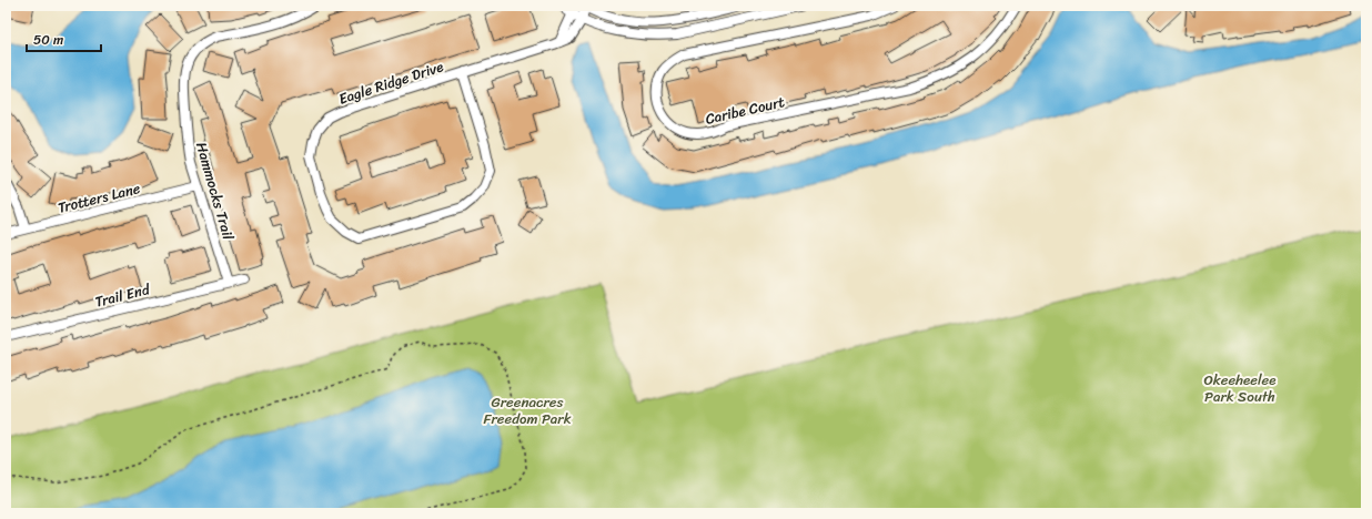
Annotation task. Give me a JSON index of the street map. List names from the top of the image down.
{
  "streets": {
    "street": [
      "Eagle Ridge Drive",
      "Caribe Court",
      "Hammocks Trail",
      "Trotters Lane",
      "Trail End"
    ]
  },
  "crossings": [
    ["Hammocks Trail", "Trotters Lane"],
    ["Hammocks Trail", "Trail End"]
  ],
  "parks": ["Okeeheelee Park South", "Greenacres Freedom Park"],
  "scale_bar": "50 m"
}
